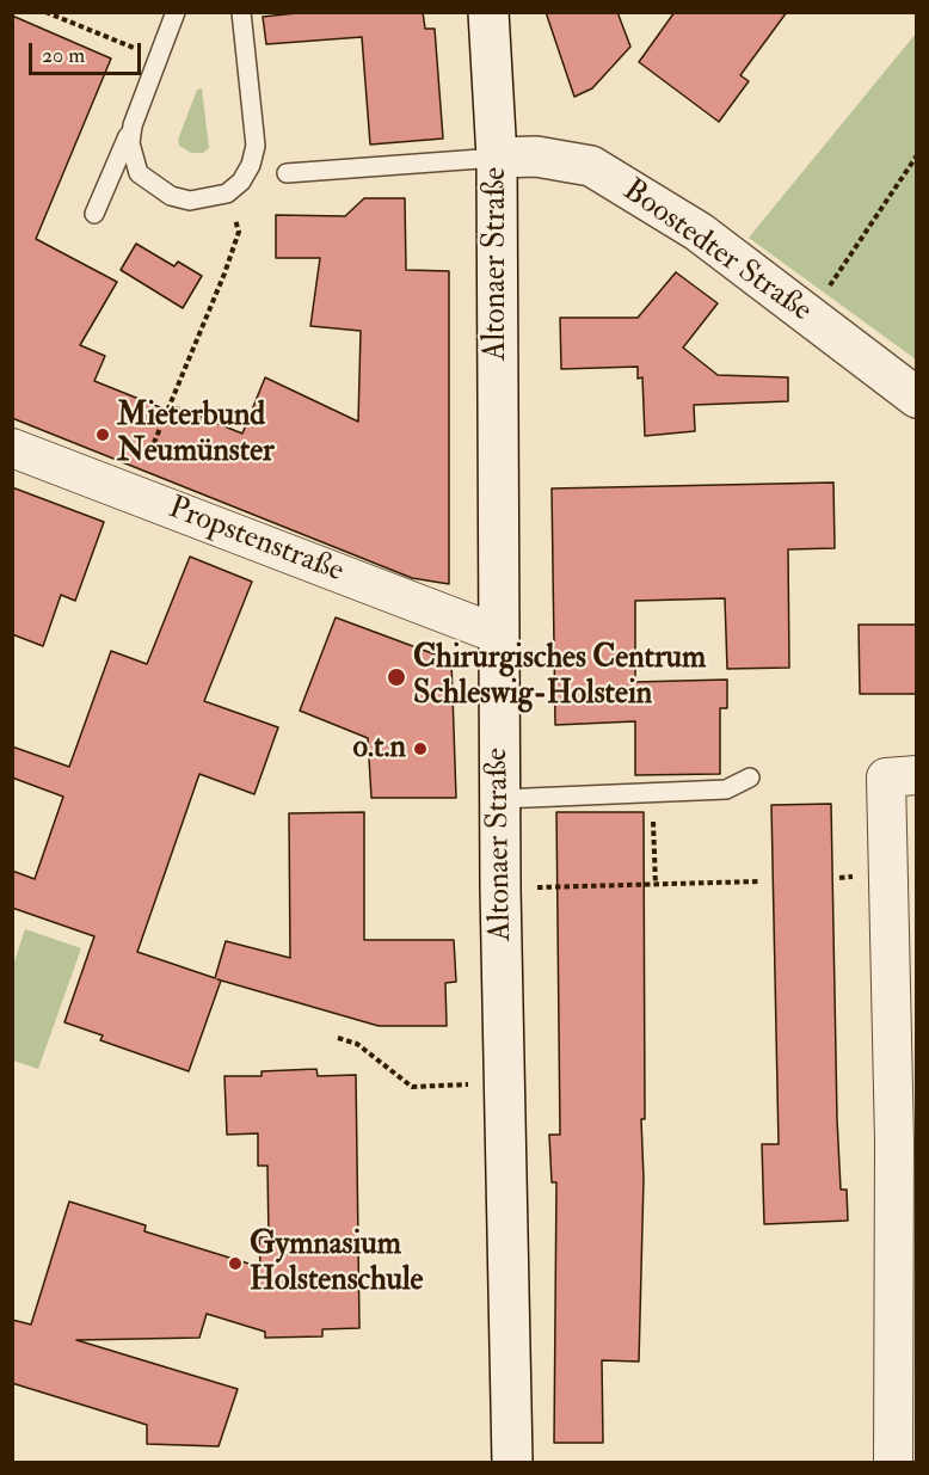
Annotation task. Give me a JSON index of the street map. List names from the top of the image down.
{
  "streets": {
    "main road": ["Boostedter Straße", "Altonaer Straße"],
    "street": ["Propstenstraße"]
  },
  "crossings": [
    ["Boostedter Straße", "Altonaer Straße"],
    ["Altonaer Straße", "Propstenstraße"]
  ],
  "places": [
    "Mieterbund Neumünster",
    "Chirurgisches Centrum Schleswig-Holstein",
    "o.t.n",
    "Gymnasium Holstenschule"
  ],
  "scale_bar": "20 m"
}
